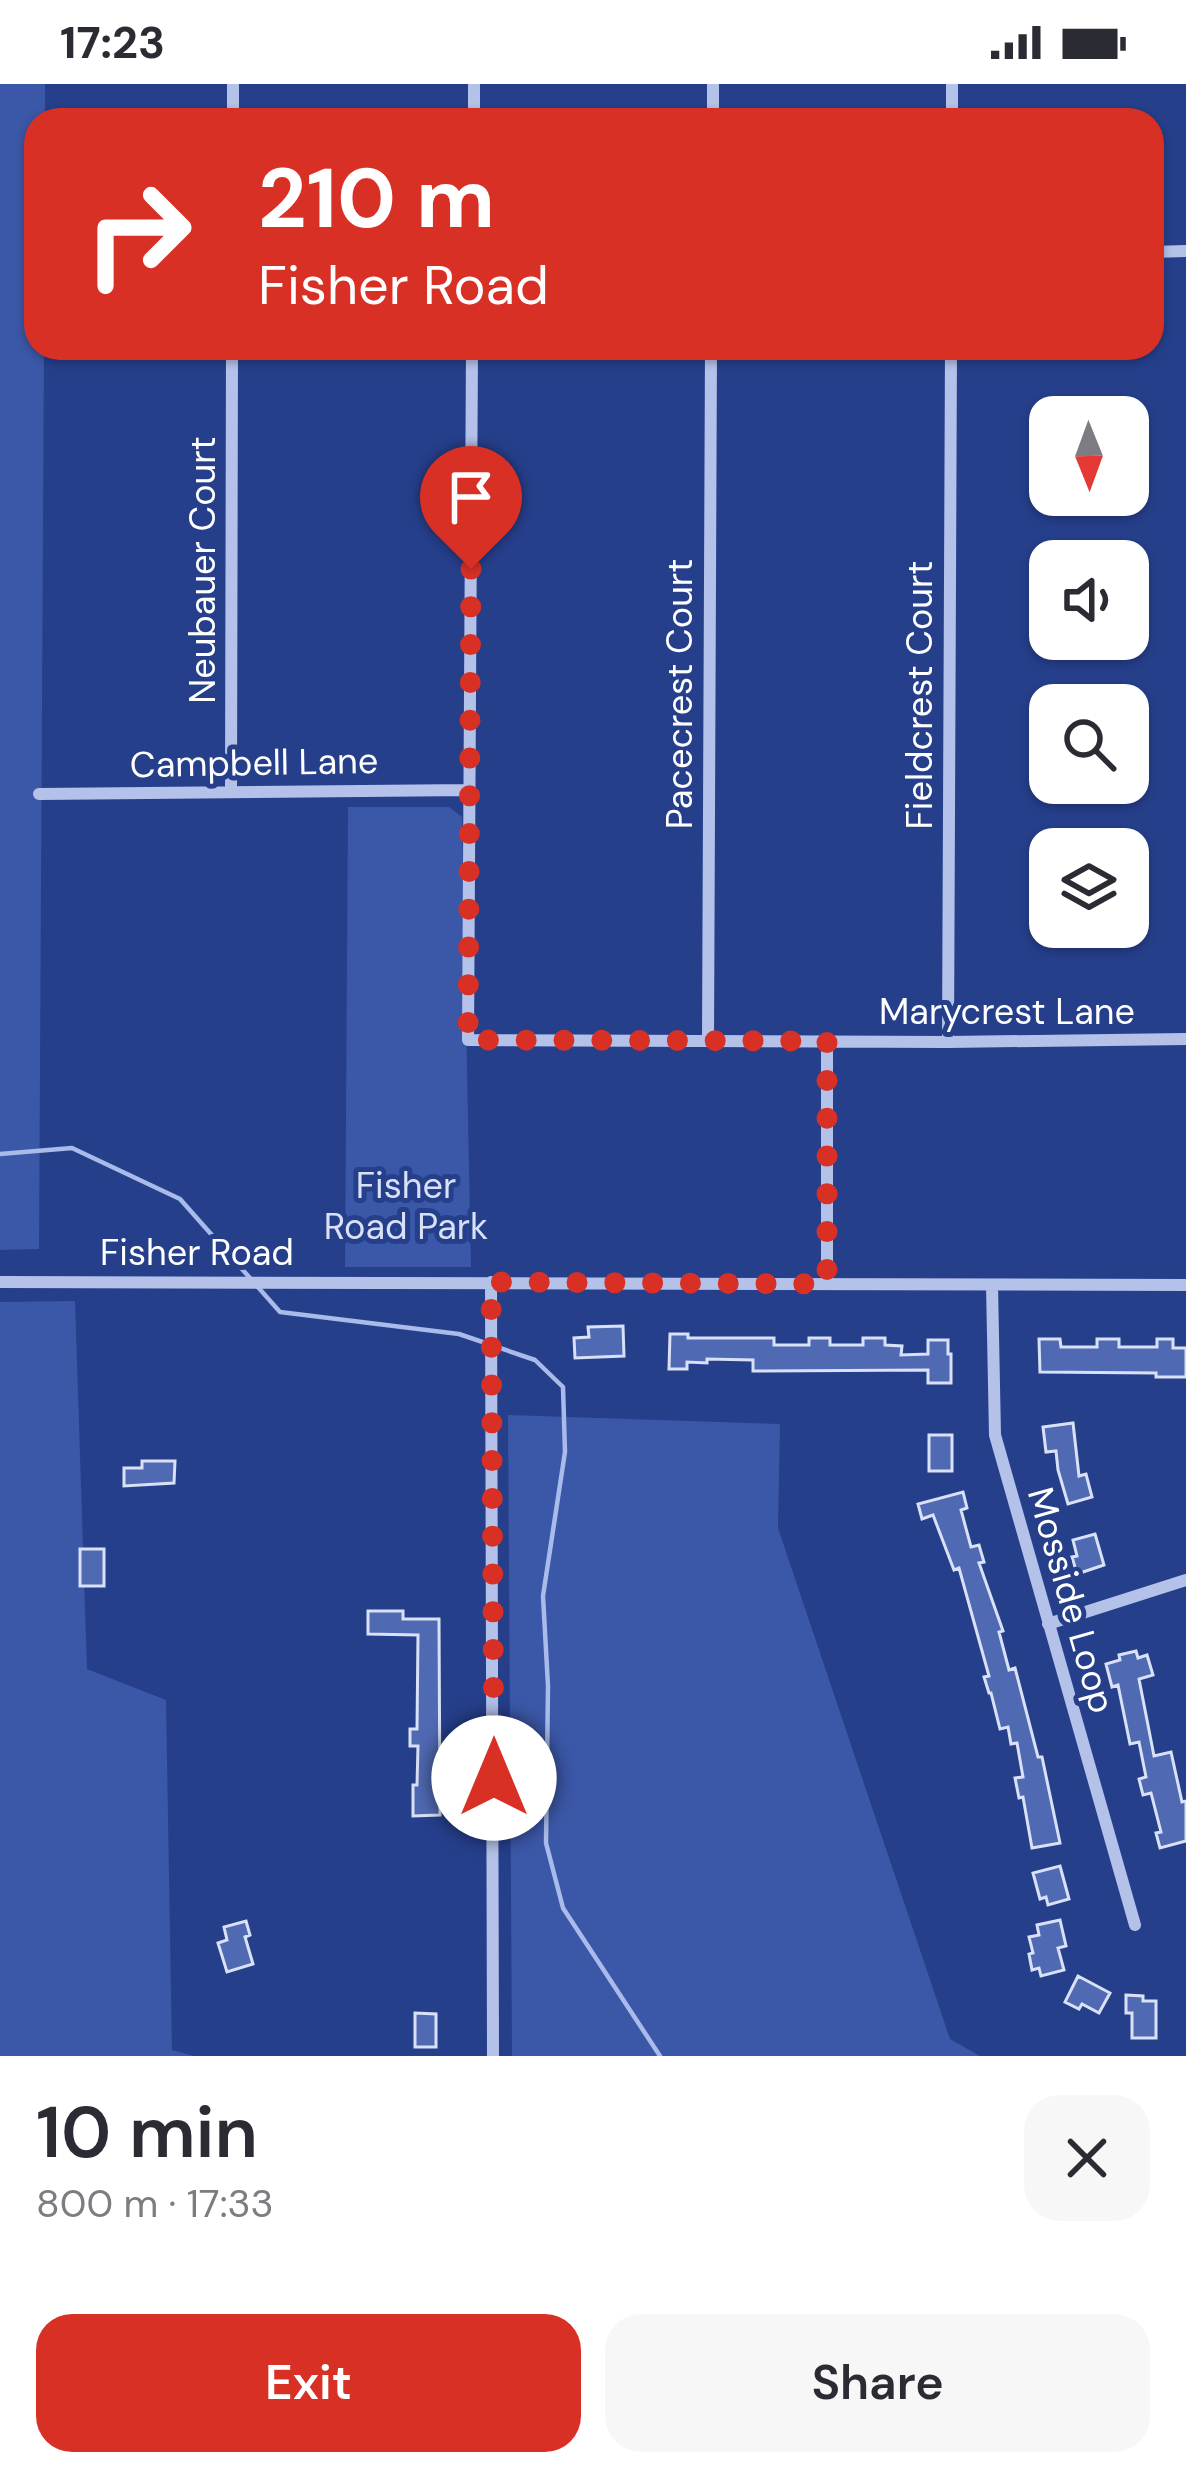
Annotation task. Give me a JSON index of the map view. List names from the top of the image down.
{
  "streets": {
    "street": [
      "Neubauer Court",
      "Pacecrest Court",
      "Fieldcrest Court",
      "Campbell Lane",
      "Marycrest Lane",
      "Fisher Road",
      "Mosside Loop"
    ]
  },
  "crossings": [
    ["Neubauer Court", "Campbell Lane"],
    ["Pacecrest Court", "Marycrest Lane"],
    ["Fieldcrest Court", "Marycrest Lane"],
    ["Campbell Lane", "Marycrest Lane"],
    ["Marycrest Lane", "Fisher Road"],
    ["Fisher Road", "Mosside Loop"]
  ],
  "parks": ["Fisher Road Park"],
  "north": "bottom",
  "page": {
    "status": "17:23",
    "turn": ["210 m", "Fisher Road"],
    "heading": ["10 min", "800 m · 17:33"],
    "buttons": ["Exit", "Share"]
  }
}
